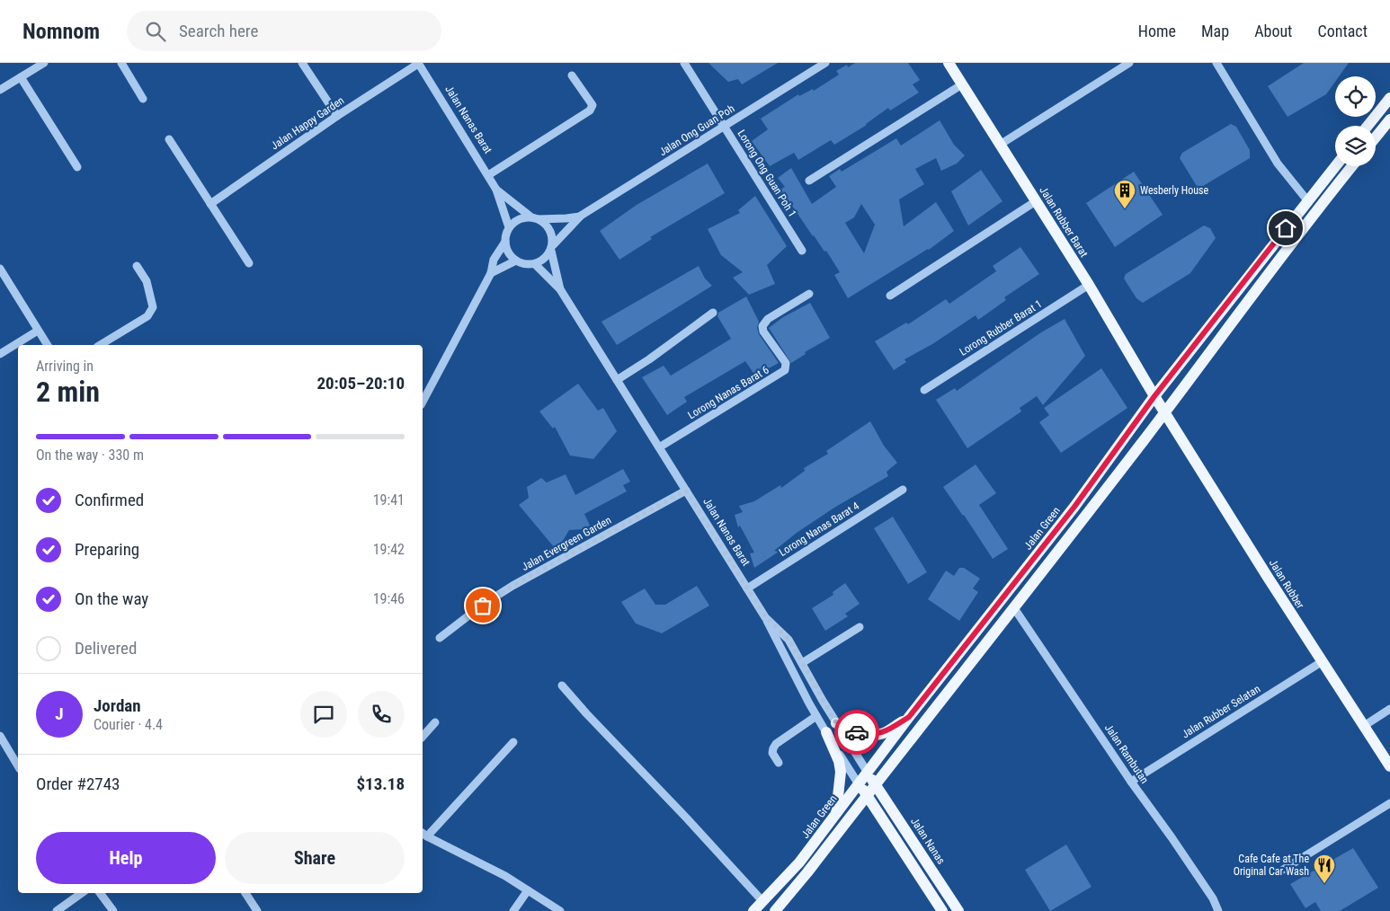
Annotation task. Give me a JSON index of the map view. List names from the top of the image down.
{
  "streets": {
    "main road": [
      "Jalan Nanas Barat",
      "Jalan Rubber Barat",
      "Jalan Green",
      "Jalan Rubber",
      "Jalan Nanas"
    ],
    "street": [
      "Jalan Happy Garden",
      "Jalan Ong Guan Poh",
      "Lorong Ong Guan Poh 1",
      "Lorong Rubber Barat 1",
      "Lorong Nanas Barat 6",
      "Lorong Nanas Barat 4",
      "Jalan Evergreen Garden",
      "Jalan Rubber Selatan",
      "Jalan Rambutan"
    ]
  },
  "crossings": [
    ["Jalan Nanas Barat", "Jalan Happy Garden"],
    ["Jalan Nanas Barat", "Jalan Ong Guan Poh"],
    ["Jalan Nanas Barat", "Lorong Nanas Barat 6"],
    ["Jalan Nanas Barat", "Jalan Green"],
    ["Jalan Nanas Barat", "Lorong Nanas Barat 4"],
    ["Jalan Nanas Barat", "Jalan Evergreen Garden"],
    ["Jalan Nanas Barat", "Jalan Nanas"],
    ["Jalan Ong Guan Poh", "Lorong Ong Guan Poh 1"],
    ["Jalan Rubber Barat", "Lorong Rubber Barat 1"],
    ["Jalan Rubber Barat", "Jalan Green"],
    ["Jalan Rubber Barat", "Jalan Rubber"],
    ["Jalan Green", "Jalan Rubber"],
    ["Jalan Rubber", "Jalan Rubber Selatan"],
    ["Jalan Rubber Selatan", "Jalan Rambutan"]
  ],
  "places": {
    "building": ["Wesberly House"],
    "restaurant": ["Cafe Cafe at The Original Car Wash"]
  },
  "page": {
    "header": "Nomnom",
    "search": "Search here",
    "nav": [
      "Home",
      "Map",
      "About",
      "Contact"
    ],
    "heading": ["2 min", "Arriving in", "20:05–20:10"],
    "panel": [
      "Jordan",
      "Courier · 4.4",
      "Order #2743",
      "$13.18"
    ],
    "bar": "On the way · 330 m",
    "list": [
      ["Confirmed", "19:41"],
      ["Preparing", "19:42"],
      ["On the way", "19:46"],
      "Delivered"
    ],
    "round": "J",
    "buttons": ["Help", "Share"]
  }
}
